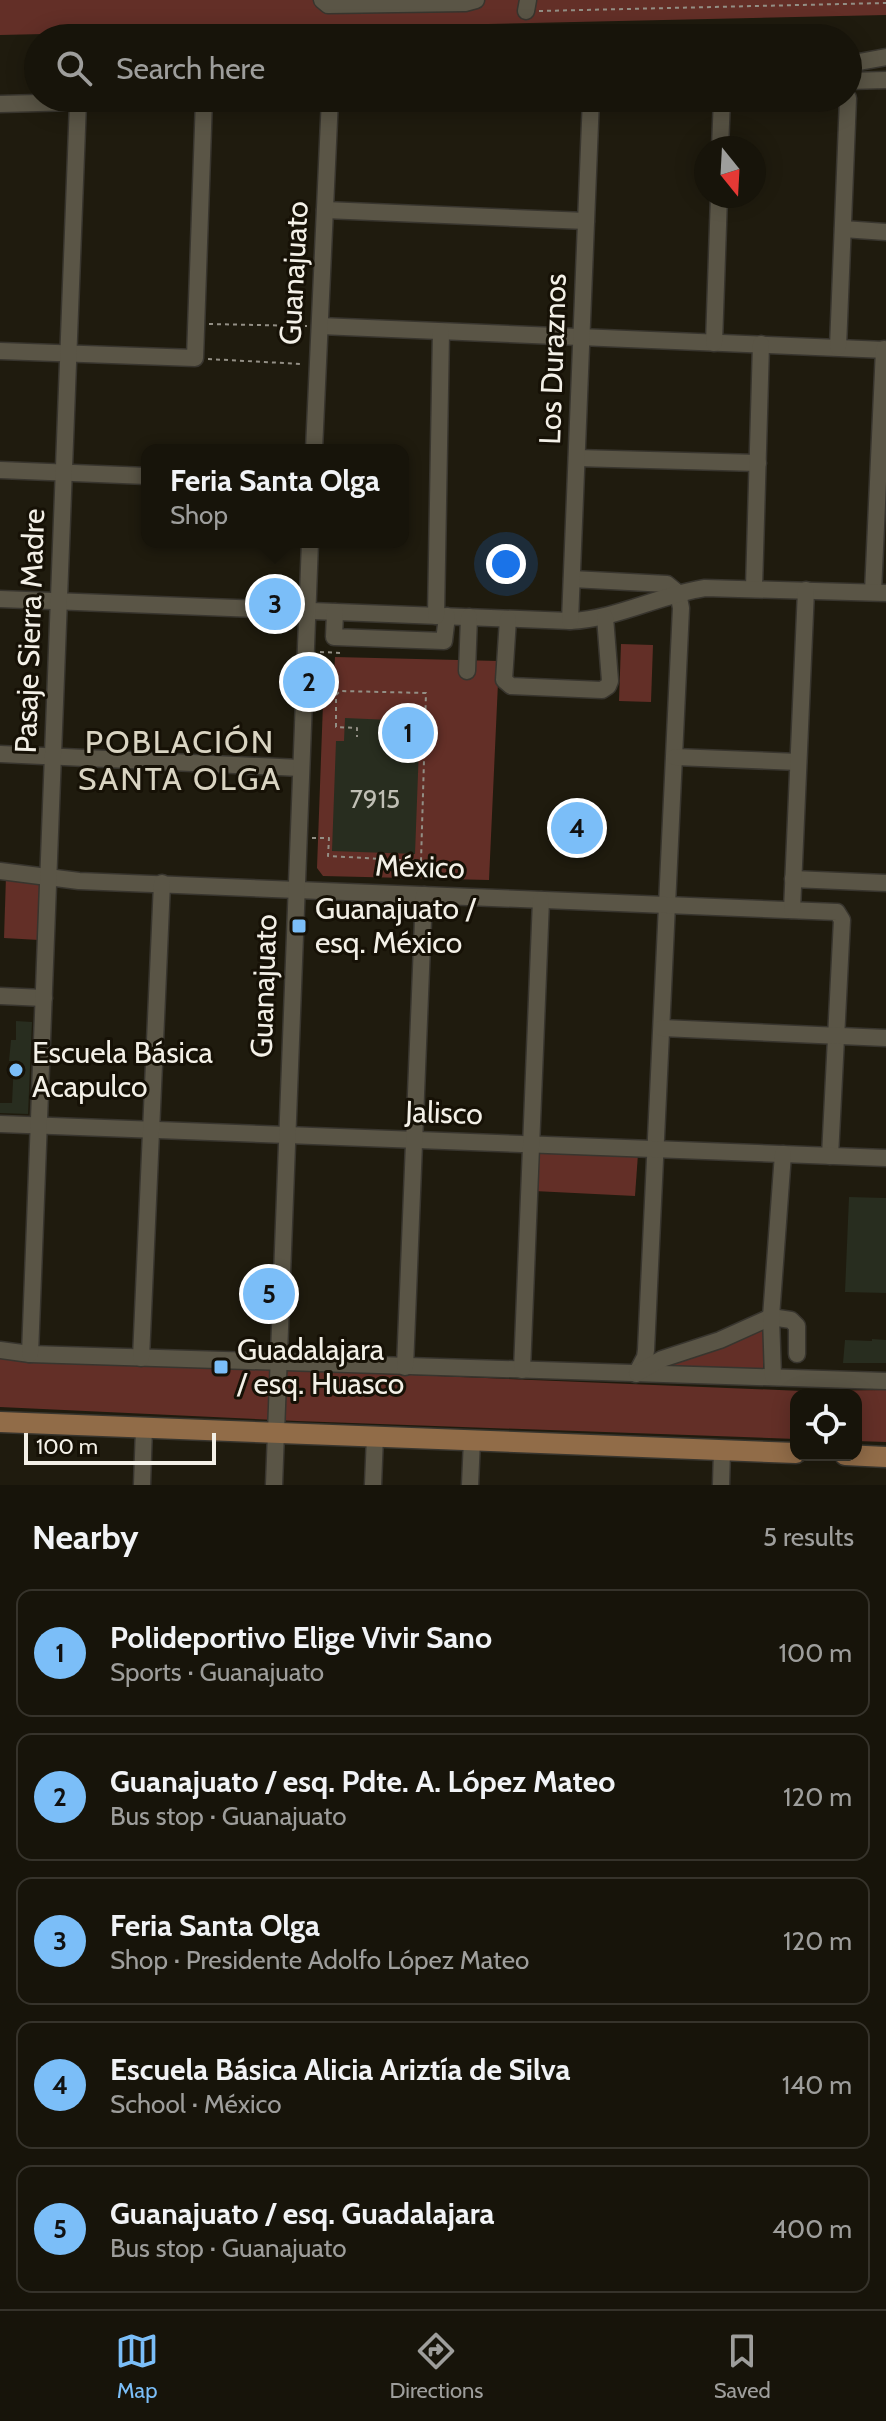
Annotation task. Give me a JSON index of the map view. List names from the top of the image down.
{
  "streets": {
    "street": [
      "Guanajuato",
      "Los Duraznos",
      "Pasaje Sierra Madre",
      "México",
      "Jalisco"
    ]
  },
  "crossings": [
    ["Guanajuato", "México"],
    ["Guanajuato", "Jalisco"],
    ["Pasaje Sierra Madre", "México"],
    ["Pasaje Sierra Madre", "Jalisco"]
  ],
  "districts": ["POBLACIÓN SANTA OLGA"],
  "places": {
    "transit": ["Guanajuato / esq. México", "Guadalajara / esq. Huasco"],
    "other": ["Escuela Básica Acapulco"]
  },
  "house_numbers": ["7915"],
  "scale_bar": "100 m",
  "north": "bottom",
  "page": {
    "search": "Search here",
    "popup": ["Feria Santa Olga", "Shop"],
    "pins": [
      "3",
      "2",
      "1",
      "4",
      "5"
    ],
    "scale": "100 m",
    "heading": ["Nearby", "5 results"],
    "list": [
      {
        "mark": "1",
        "name": "Polideportivo Elige Vivir Sano",
        "note": "Sports · Guanajuato",
        "value": "100 m"
      },
      {
        "mark": "2",
        "name": "Guanajuato / esq. Pdte. A. López Mateo",
        "note": "Bus stop · Guanajuato",
        "value": "120 m"
      },
      {
        "mark": "3",
        "name": "Feria Santa Olga",
        "note": "Shop · Presidente Adolfo López Mateo",
        "value": "120 m"
      },
      {
        "mark": "4",
        "name": "Escuela Básica Alicia Ariztía de Silva",
        "note": "School · México",
        "value": "140 m"
      },
      {
        "mark": "5",
        "name": "Guanajuato / esq. Guadalajara",
        "note": "Bus stop · Guanajuato",
        "value": "400 m"
      }
    ],
    "nav": ["Map", "Directions", "Saved"]
  }
}
